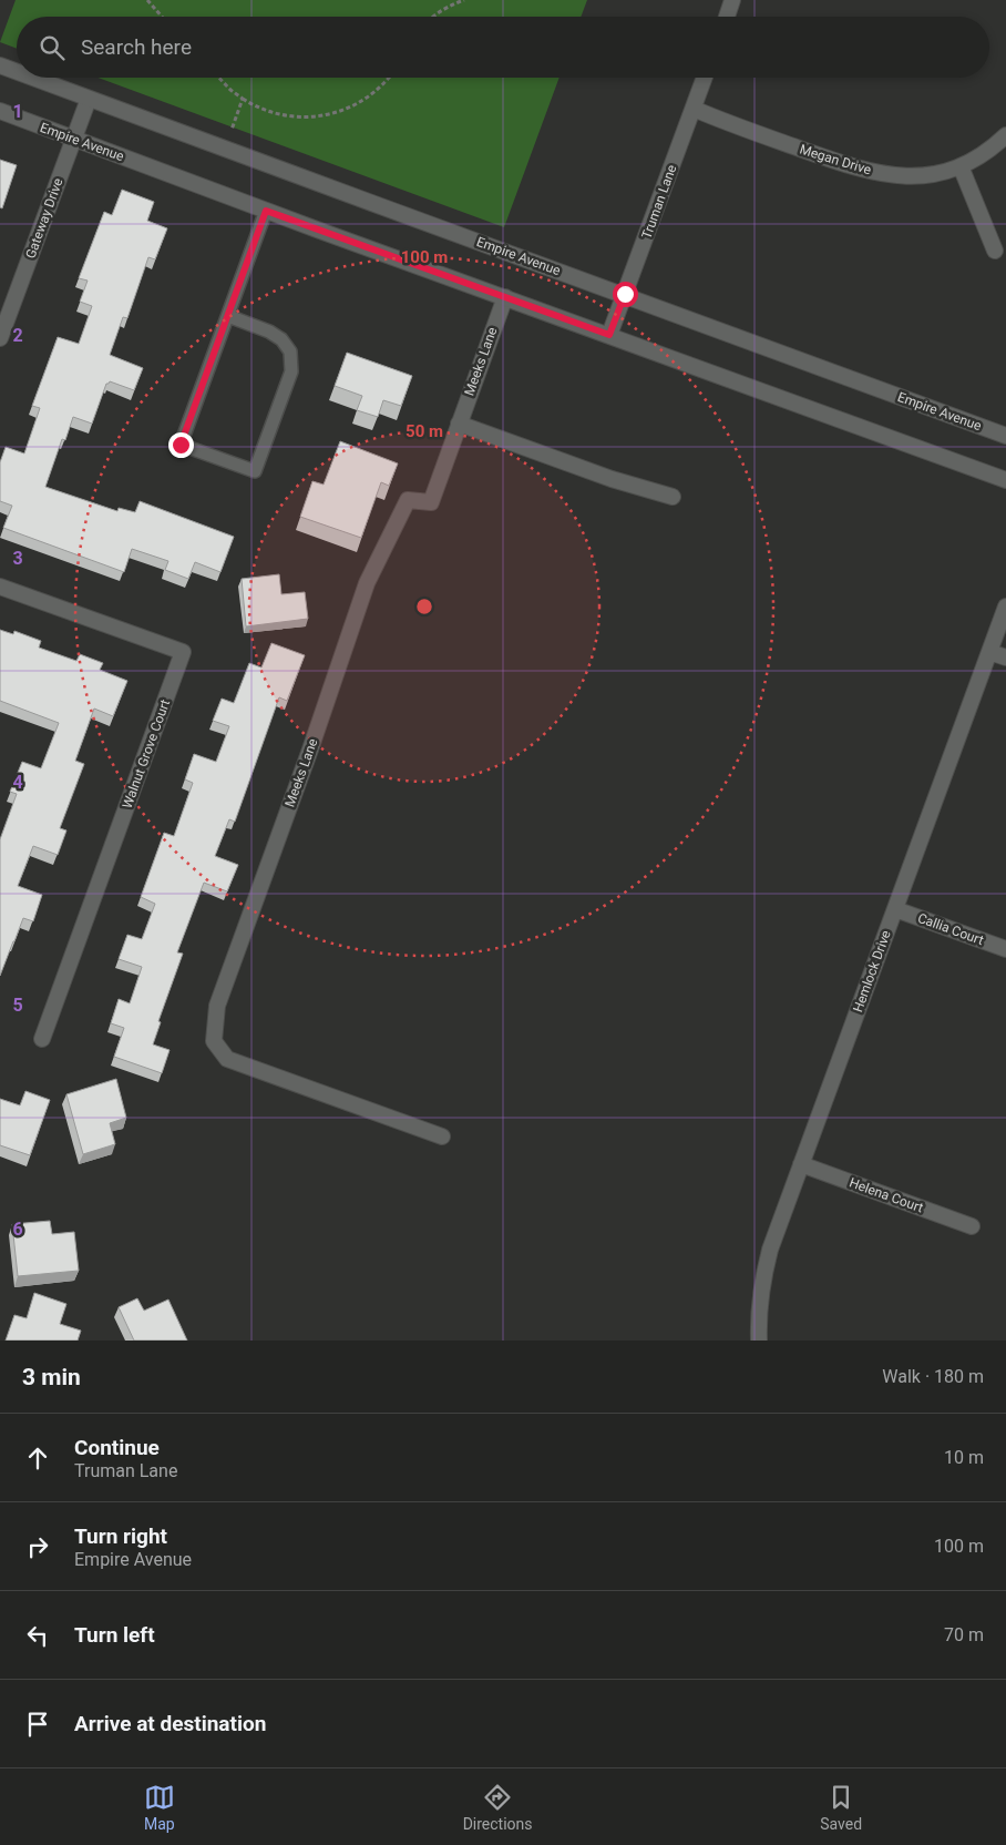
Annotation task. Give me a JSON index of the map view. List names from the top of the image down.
{
  "streets": {
    "street": [
      "Empire Avenue",
      "Megan Drive",
      "Truman Lane",
      "Gateway Drive",
      "Meeks Lane",
      "Walnut Grove Court",
      "Callia Court",
      "Hemlock Drive",
      "Helena Court"
    ]
  },
  "crossings": [
    ["Empire Avenue", "Truman Lane"],
    ["Empire Avenue", "Gateway Drive"],
    ["Empire Avenue", "Meeks Lane"],
    ["Megan Drive", "Truman Lane"],
    ["Callia Court", "Hemlock Drive"],
    ["Hemlock Drive", "Helena Court"]
  ],
  "page": {
    "search": "Search here",
    "heading": ["3 min", "Walk · 180 m"],
    "list": [
      ["Continue", "Truman Lane", "10 m"],
      ["Turn right", "Empire Avenue", "100 m"],
      ["Turn left", "70 m"],
      "Arrive at destination"
    ],
    "nav": ["Map", "Directions", "Saved"]
  },
  "grid": {
    "rows": [
      "1",
      "2",
      "3",
      "4",
      "5",
      "6"
    ]
  },
  "rings": ["100 m", "50 m"]
}
